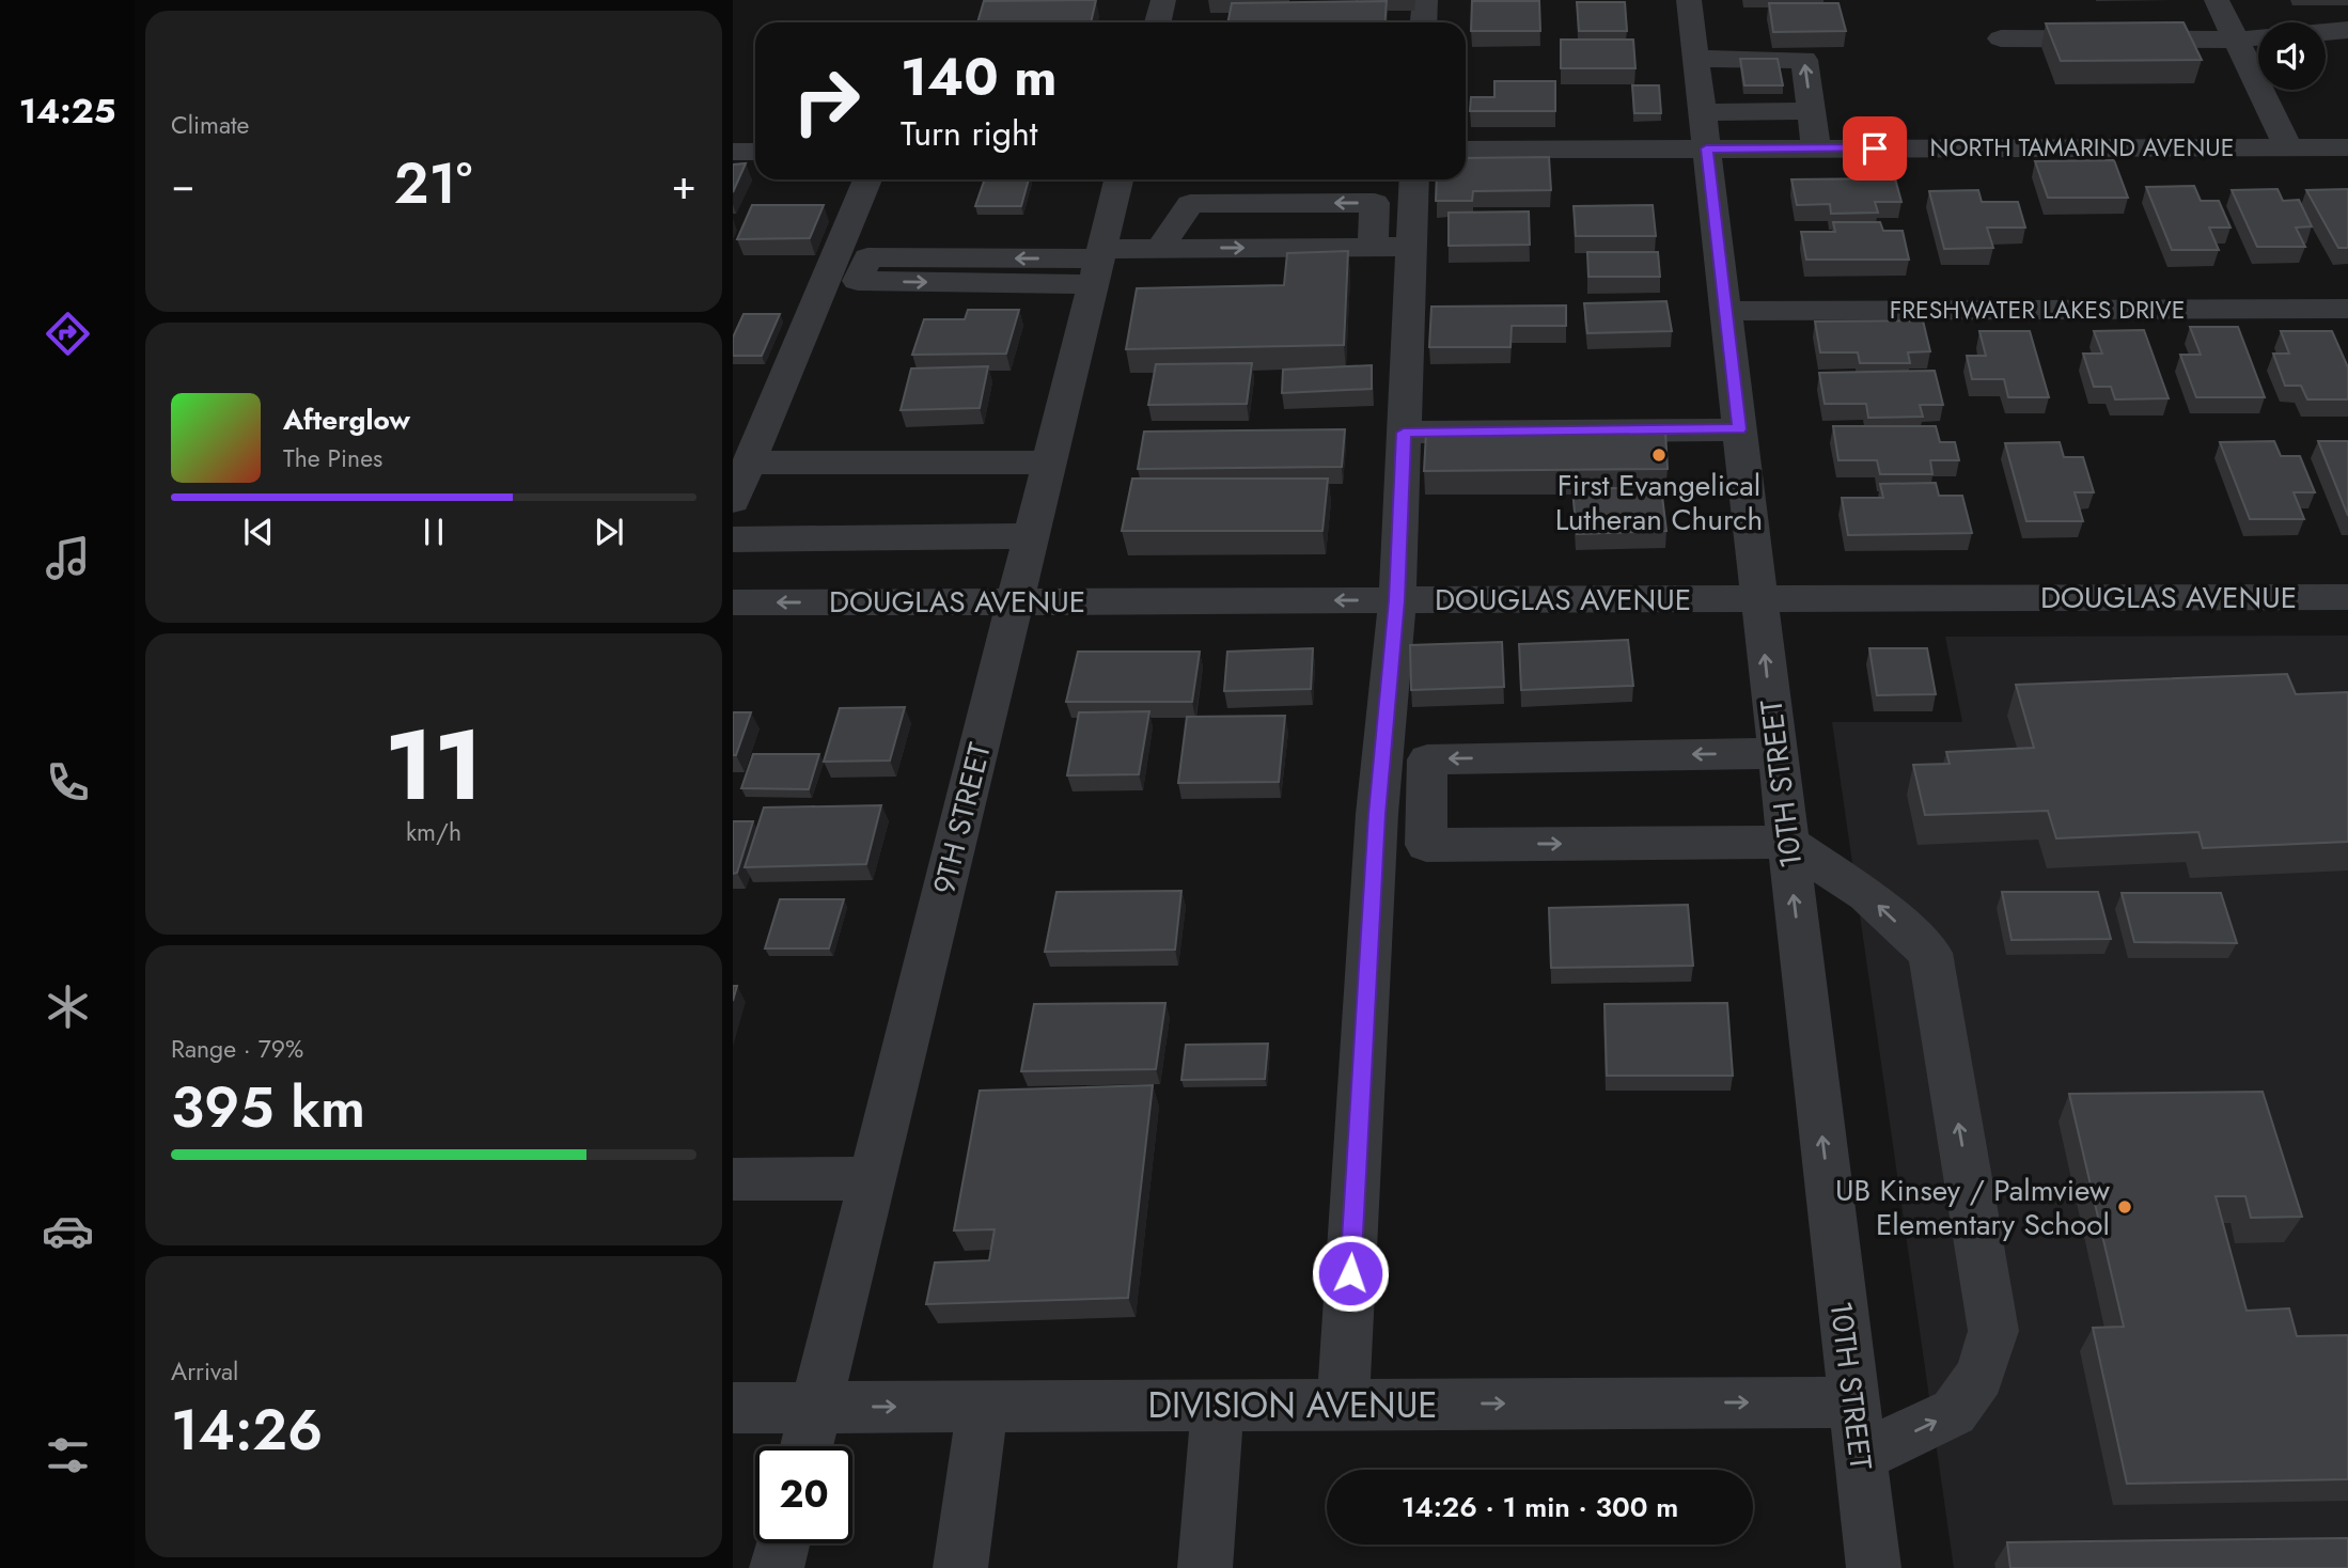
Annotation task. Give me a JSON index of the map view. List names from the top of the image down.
{
  "streets": {
    "street": [
      "NORTH TAMARIND AVENUE",
      "FRESHWATER LAKES DRIVE",
      "DOUGLAS AVENUE",
      "10TH STREET",
      "9TH STREET",
      "DIVISION AVENUE"
    ]
  },
  "crossings": [
    ["NORTH TAMARIND AVENUE", "10TH STREET"],
    ["FRESHWATER LAKES DRIVE", "10TH STREET"],
    ["DOUGLAS AVENUE", "10TH STREET"],
    ["DOUGLAS AVENUE", "9TH STREET"],
    ["10TH STREET", "DIVISION AVENUE"],
    ["9TH STREET", "DIVISION AVENUE"]
  ],
  "one_way": ["10TH STREET", "DIVISION AVENUE"],
  "places": ["First Evangelical Lutheran Church", "UB Kinsey / Palmview Elementary School"],
  "page": {
    "tabs": "14:25",
    "tile": [
      "Climate",
      ["11", "km/h"],
      ["Range · 79%", "395 km"],
      ["Arrival", "14:26"]
    ],
    "turn": ["140 m", "Turn right"],
    "heat": ["−", "21°", "+"],
    "song": ["Afterglow", "The Pines"],
    "limit": "20",
    "trip": "14:26 · 1 min · 300 m"
  }
}
